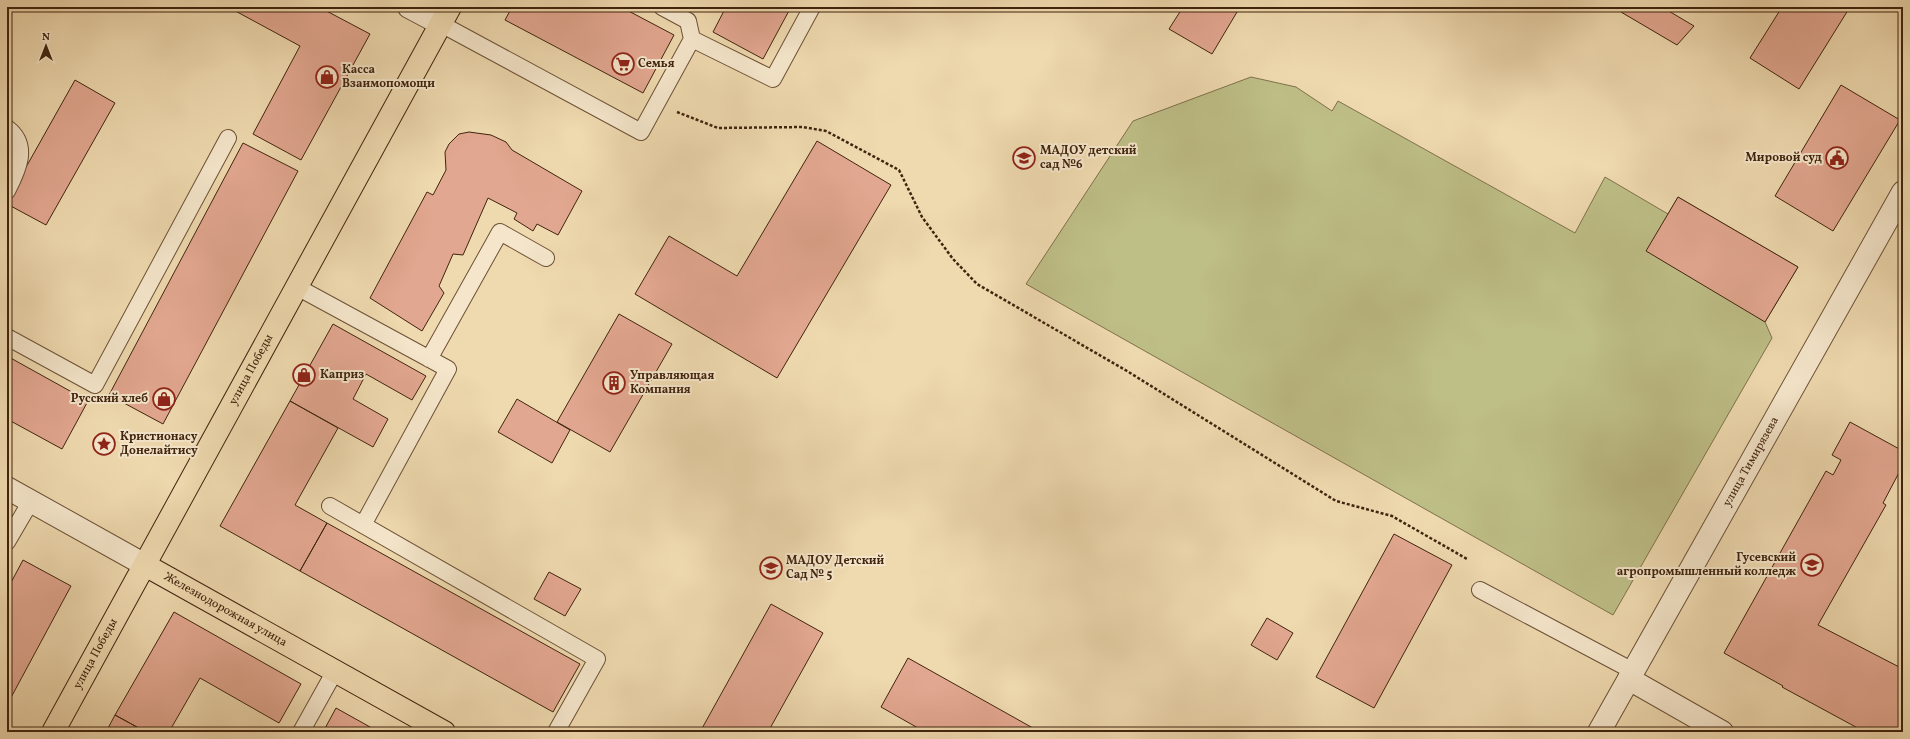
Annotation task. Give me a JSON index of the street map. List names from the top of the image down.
{
  "streets": {
    "main road": ["улица Победы", "Железнодорожная улица"],
    "street": ["улица Тимирязева"]
  },
  "crossings": [
    ["улица Победы", "Железнодорожная улица"]
  ],
  "places": {
    "supermarket": ["Семья"],
    "shop": ["Касса Взаимопомощи", "Каприз", "Русский хлеб"],
    "school or university": ["МАДОУ детский сад №6", "Гусевский агропромышленный колледж", "МАДОУ Детский Сад № 5"],
    "public building": ["Мировой суд"],
    "building": ["Управляющая Компания"],
    "place": ["Кристионасу Донелайтису"]
  },
  "north": "top"
}
